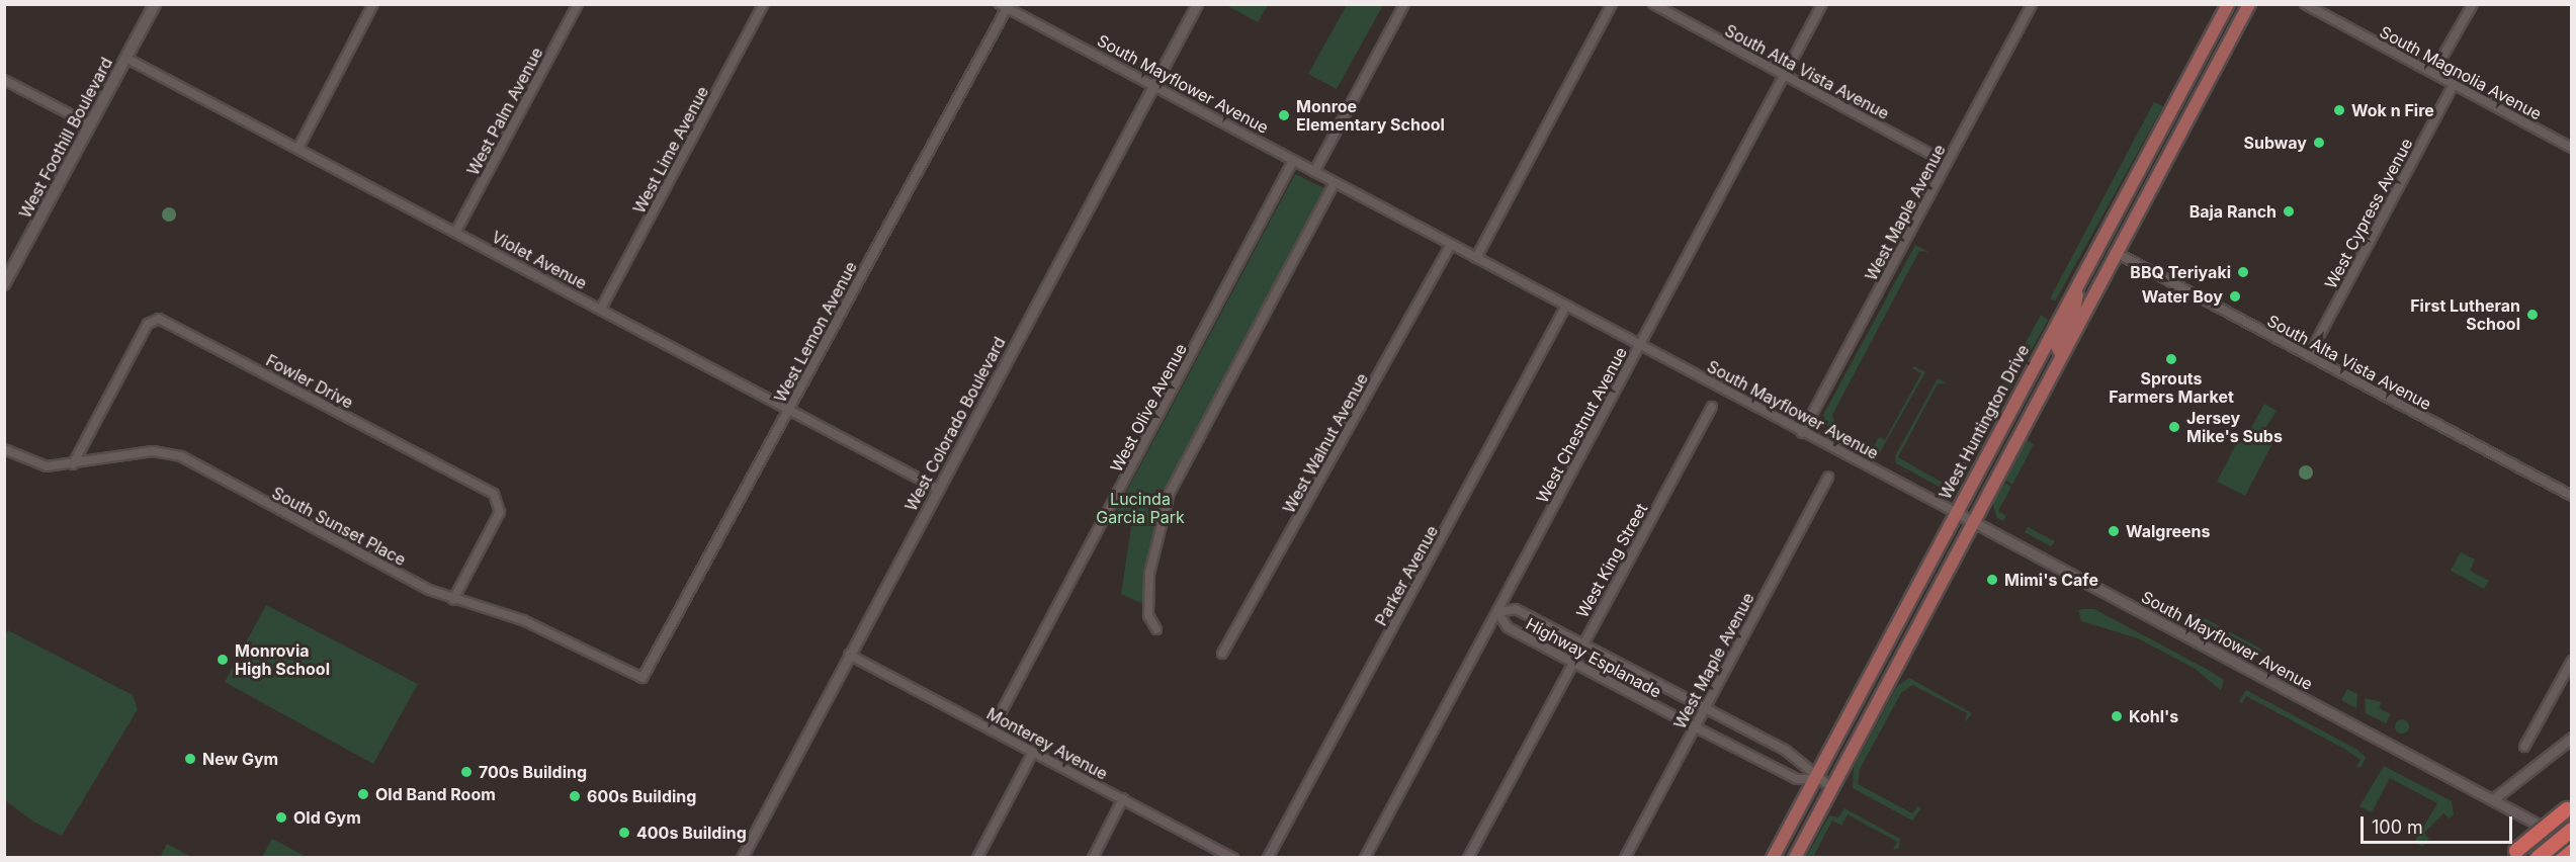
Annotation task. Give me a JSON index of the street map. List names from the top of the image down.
{
  "streets": {
    "main road": ["West Foothill Boulevard", "West Huntington Drive"],
    "street": [
      "South Alta Vista Avenue",
      "South Magnolia Avenue",
      "South Mayflower Avenue",
      "West Palm Avenue",
      "West Lime Avenue",
      "West Maple Avenue",
      "West Cypress Avenue",
      "Violet Avenue",
      "West Lemon Avenue",
      "Fowler Drive",
      "West Olive Avenue",
      "West Colorado Boulevard",
      "West Chestnut Avenue",
      "West Walnut Avenue",
      "South Sunset Place",
      "West King Street",
      "Parker Avenue",
      "Highway Esplanade",
      "Monterey Avenue"
    ]
  },
  "crossings": [
    ["South Alta Vista Avenue", "West Maple Avenue"],
    ["South Alta Vista Avenue", "West Cypress Avenue"],
    ["South Alta Vista Avenue", "West Chestnut Avenue"],
    ["South Magnolia Avenue", "West Cypress Avenue"],
    ["South Mayflower Avenue", "West Maple Avenue"],
    ["South Mayflower Avenue", "West Lemon Avenue"],
    ["South Mayflower Avenue", "West Olive Avenue"],
    ["South Mayflower Avenue", "West Huntington Drive"],
    ["South Mayflower Avenue", "West Colorado Boulevard"],
    ["South Mayflower Avenue", "West Chestnut Avenue"],
    ["South Mayflower Avenue", "West Walnut Avenue"],
    ["South Mayflower Avenue", "Parker Avenue"],
    ["West Palm Avenue", "Violet Avenue"],
    ["West Foothill Boulevard", "Violet Avenue"],
    ["West Lime Avenue", "Violet Avenue"],
    ["West Maple Avenue", "Highway Esplanade"],
    ["Violet Avenue", "West Lemon Avenue"],
    ["Violet Avenue", "West Colorado Boulevard"],
    ["West Lemon Avenue", "South Sunset Place"],
    ["Fowler Drive", "South Sunset Place"],
    ["West Olive Avenue", "Monterey Avenue"],
    ["West Huntington Drive", "Highway Esplanade"],
    ["West Colorado Boulevard", "Monterey Avenue"],
    ["West Chestnut Avenue", "Highway Esplanade"],
    ["West King Street", "Highway Esplanade"]
  ],
  "parks": ["Lucinda Garcia Park"],
  "places": [
    "Wok n Fire",
    "Monroe Elementary School",
    "Subway",
    "Baja Ranch",
    "BBQ Teriyaki",
    "Water Boy",
    "First Lutheran School",
    "Sprouts Farmers Market",
    "Jersey Mike's Subs",
    "Walgreens",
    "Mimi's Cafe",
    "Monrovia High School",
    "Kohl's",
    "New Gym",
    "700s Building",
    "Old Band Room",
    "600s Building",
    "Old Gym",
    "400s Building"
  ],
  "scale_bar": "100 m"
}
